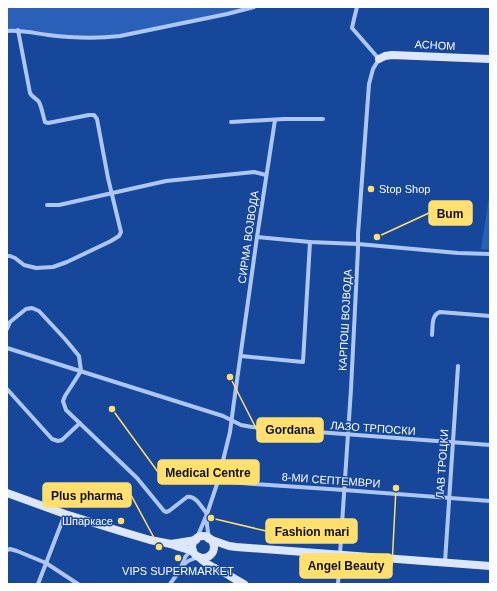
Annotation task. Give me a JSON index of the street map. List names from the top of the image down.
{
  "streets": {
    "street": [
      "АСНОМ",
      "СИРМА ВОЈВОДА",
      "КАРПОШ ВОЈВОДА",
      "ЛАЗО ТРПОСКИ",
      "ЛАВ ТРОЦКИ",
      "8-МИ СЕПТЕМВРИ"
    ]
  },
  "crossings": [
    ["АСНОМ", "КАРПОШ ВОЈВОДА"],
    ["СИРМА ВОЈВОДА", "ЛАЗО ТРПОСКИ"],
    ["СИРМА ВОЈВОДА", "8-МИ СЕПТЕМВРИ"],
    ["КАРПОШ ВОЈВОДА", "ЛАЗО ТРПОСКИ"],
    ["КАРПОШ ВОЈВОДА", "8-МИ СЕПТЕМВРИ"],
    ["ЛАЗО ТРПОСКИ", "ЛАВ ТРОЦКИ"],
    ["ЛАВ ТРОЦКИ", "8-МИ СЕПТЕМВРИ"]
  ],
  "places": [
    "Stop Shop",
    "Bum",
    "Gordana",
    "Medical Centre",
    "Angel Beauty",
    "Fashion mari",
    "Шпаркасе",
    "Plus pharma",
    "VIPS SUPERMARKET"
  ]
}
